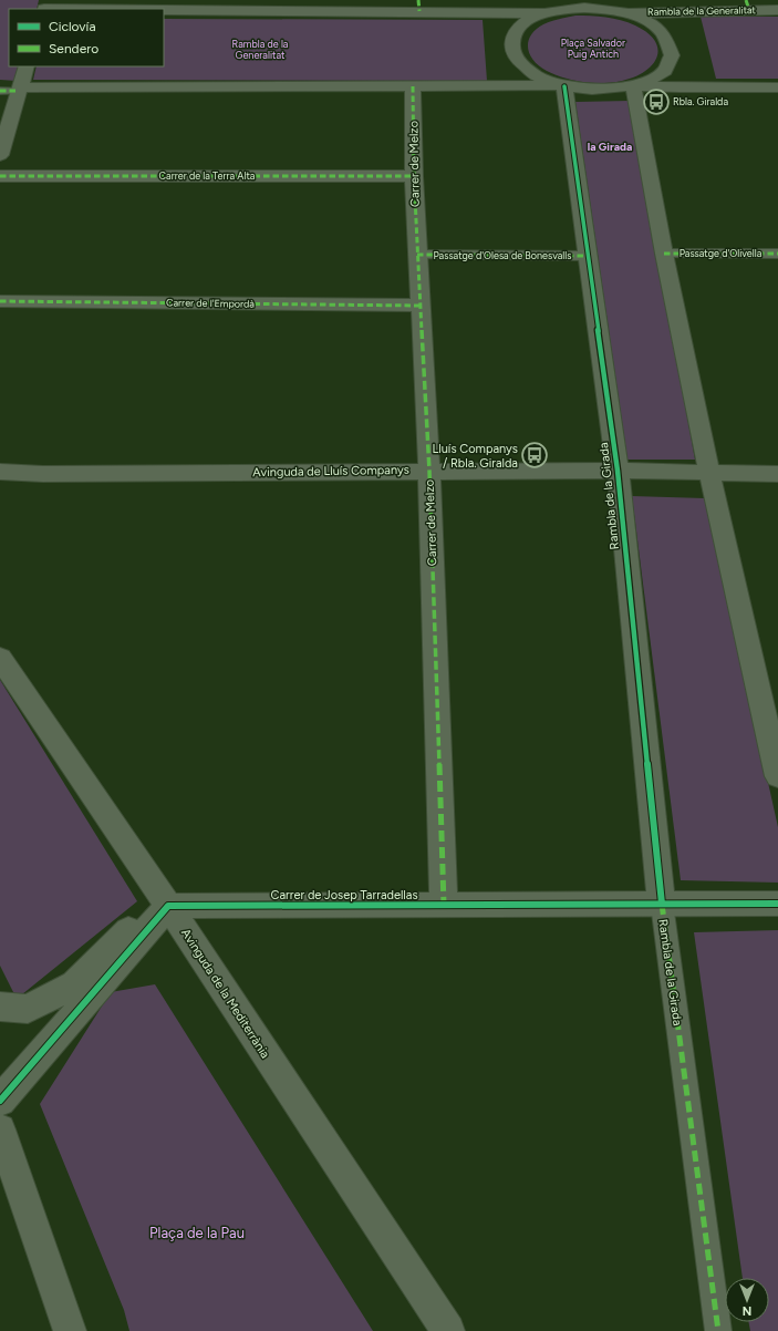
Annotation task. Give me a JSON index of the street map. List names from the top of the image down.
{
  "streets": {
    "street": [
      "Rambla de la Generalitat",
      "Carrer de Melzo",
      "Carrer de la Terra Alta",
      "Passatge d'Olivella",
      "Passatge d'Olesa de Bonesvalls",
      "Carrer de l'Empordà",
      "Avinguda de Lluís Companys",
      "Rambla de la Girada",
      "Carrer de Josep Tarradellas",
      "Avinguda de la Mediterrània"
    ]
  },
  "crossings": [
    ["Carrer de Melzo", "Carrer de la Terra Alta"],
    ["Carrer de Melzo", "Passatge d'Olesa de Bonesvalls"],
    ["Carrer de Melzo", "Carrer de l'Empordà"],
    ["Carrer de Melzo", "Avinguda de Lluís Companys"],
    ["Carrer de Melzo", "Carrer de Josep Tarradellas"],
    ["Passatge d'Olesa de Bonesvalls", "Rambla de la Girada"],
    ["Avinguda de Lluís Companys", "Rambla de la Girada"],
    ["Rambla de la Girada", "Carrer de Josep Tarradellas"],
    ["Carrer de Josep Tarradellas", "Avinguda de la Mediterrània"]
  ],
  "districts": ["la Girada"],
  "parks": ["Plaça Salvador Puig Antich", "Rambla de la Generalitat", "Plaça de la Pau"],
  "places": {
    "bus stop": ["Rbla. Giralda", "Lluís Companys / Rbla. Giralda"]
  },
  "legend": ["Ciclovía", "Sendero"],
  "north": "bottom"
}
